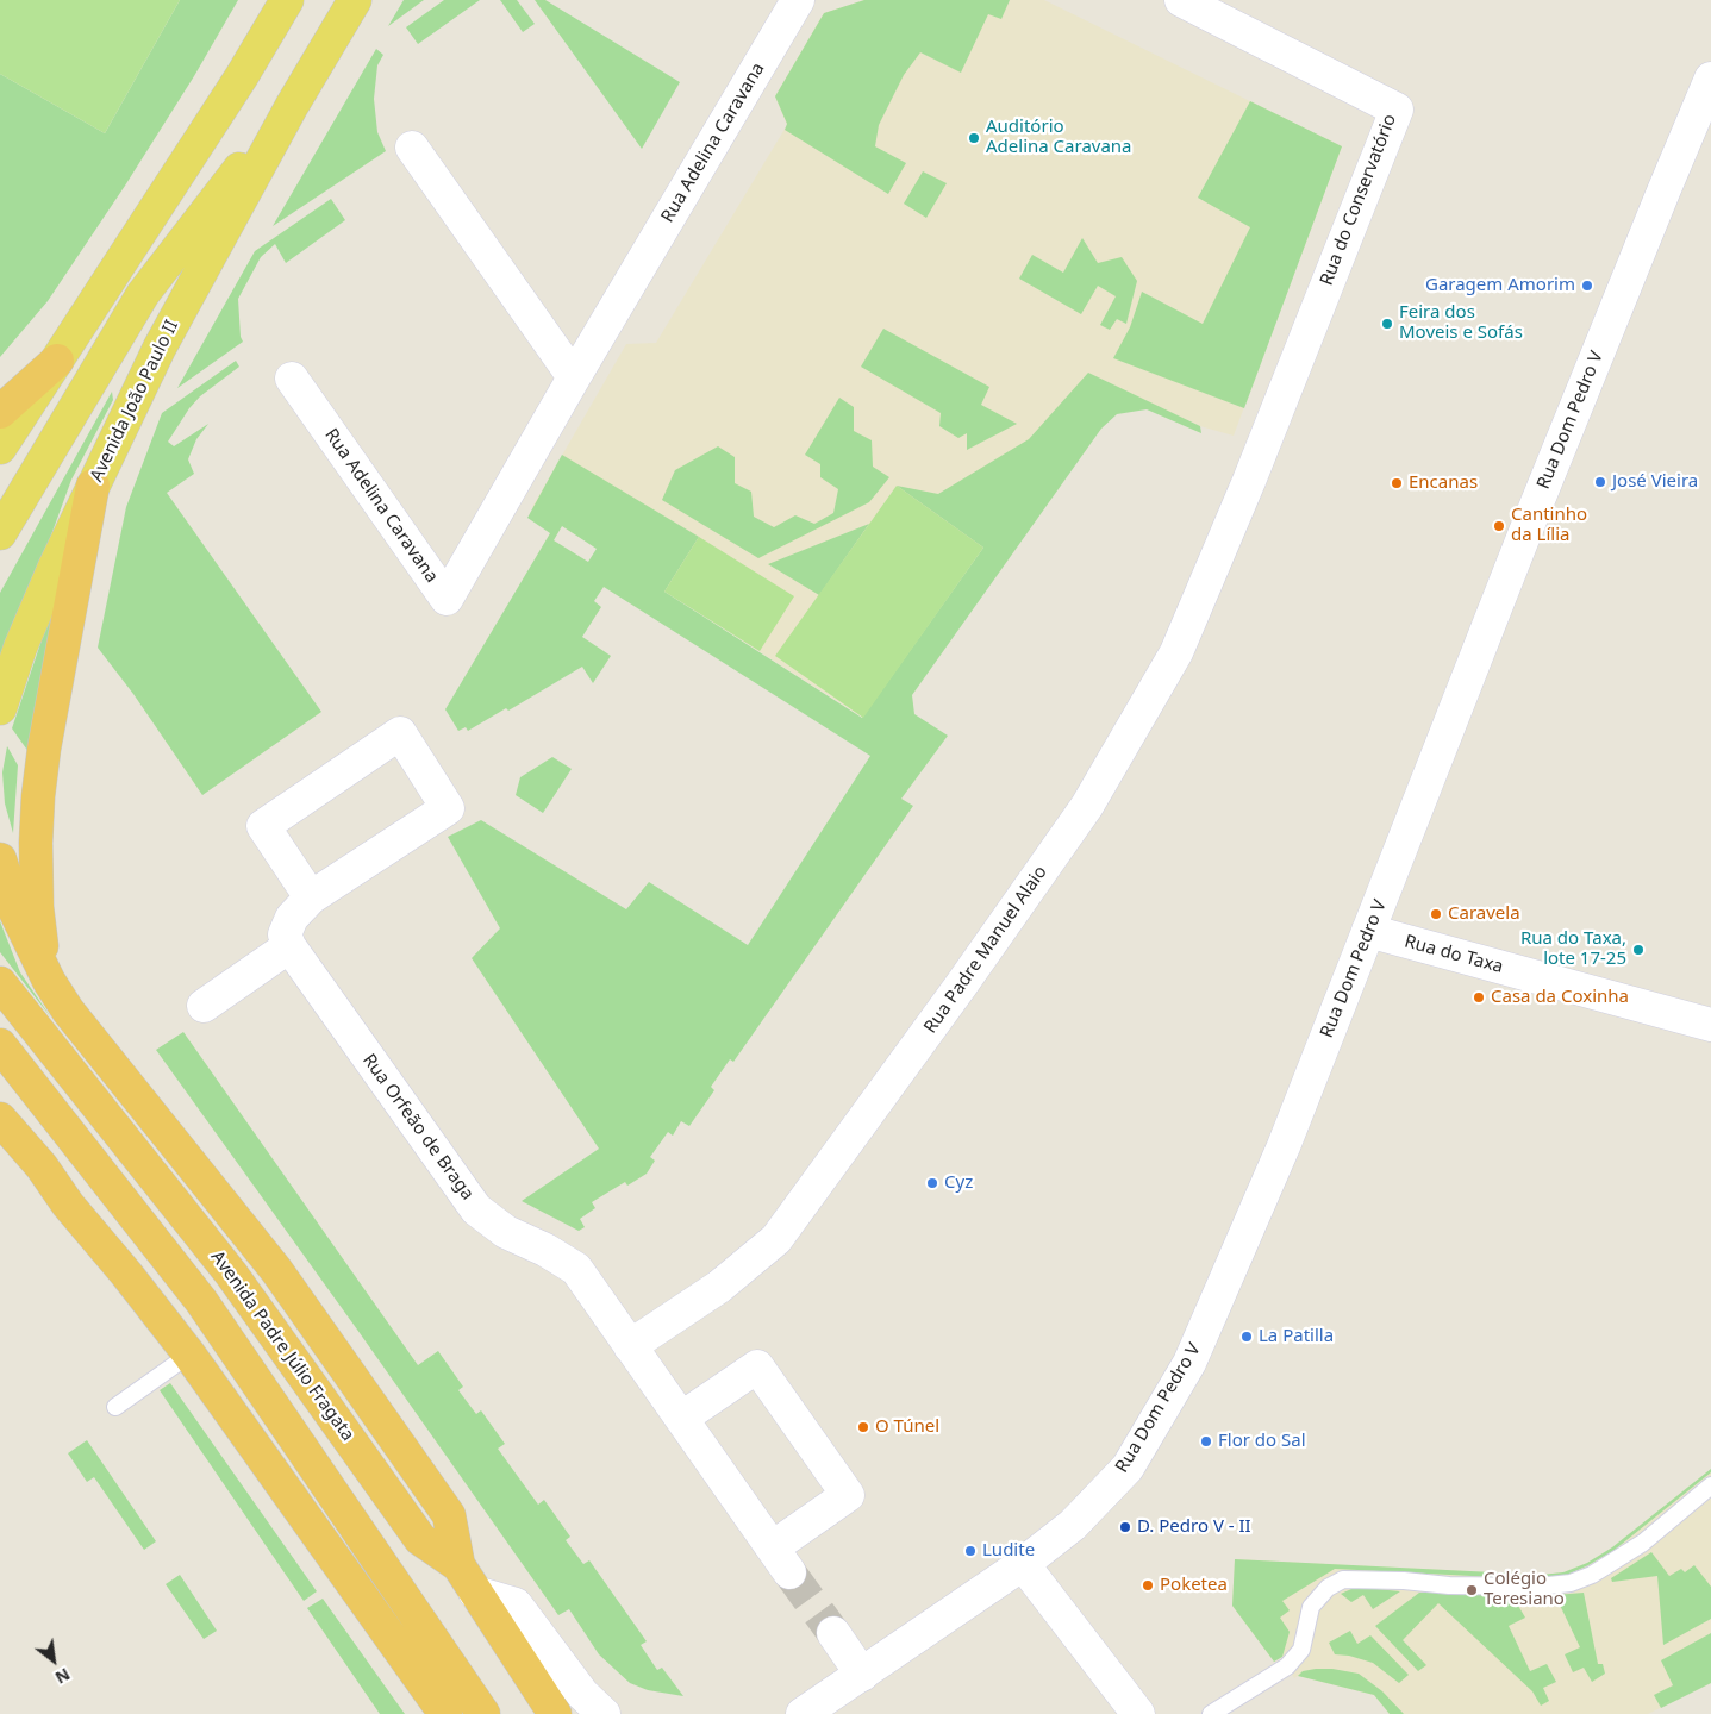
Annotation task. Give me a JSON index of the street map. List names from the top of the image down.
{
  "streets": {
    "highway": ["Avenida Padre Júlio Fragata"],
    "main road": ["Avenida João Paulo II"],
    "street": [
      "Rua Adelina Caravana",
      "Rua do Conservatório",
      "Rua Dom Pedro V",
      "Rua Padre Manuel Alaio",
      "Rua do Taxa",
      "Rua Orfeão de Braga"
    ]
  },
  "crossings": [
    ["Rua do Conservatório", "Rua Padre Manuel Alaio"],
    ["Rua Dom Pedro V", "Rua do Taxa"],
    ["Rua Padre Manuel Alaio", "Rua Orfeão de Braga"]
  ],
  "places": [
    "Auditório Adelina Caravana",
    "Garagem Amorim",
    "Feira dos Moveis e Sofás",
    "José Vieira",
    "Encanas",
    "Cantinho da Lília",
    "Caravela",
    "Rua do Taxa, lote 17-25",
    "Casa da Coxinha",
    "Cyz",
    "La Patilla",
    "O Túnel",
    "Flor do Sal",
    "D. Pedro V - II",
    "Ludite",
    "Poketea",
    "Colégio Teresiano"
  ],
  "north": "bottom right"
}
